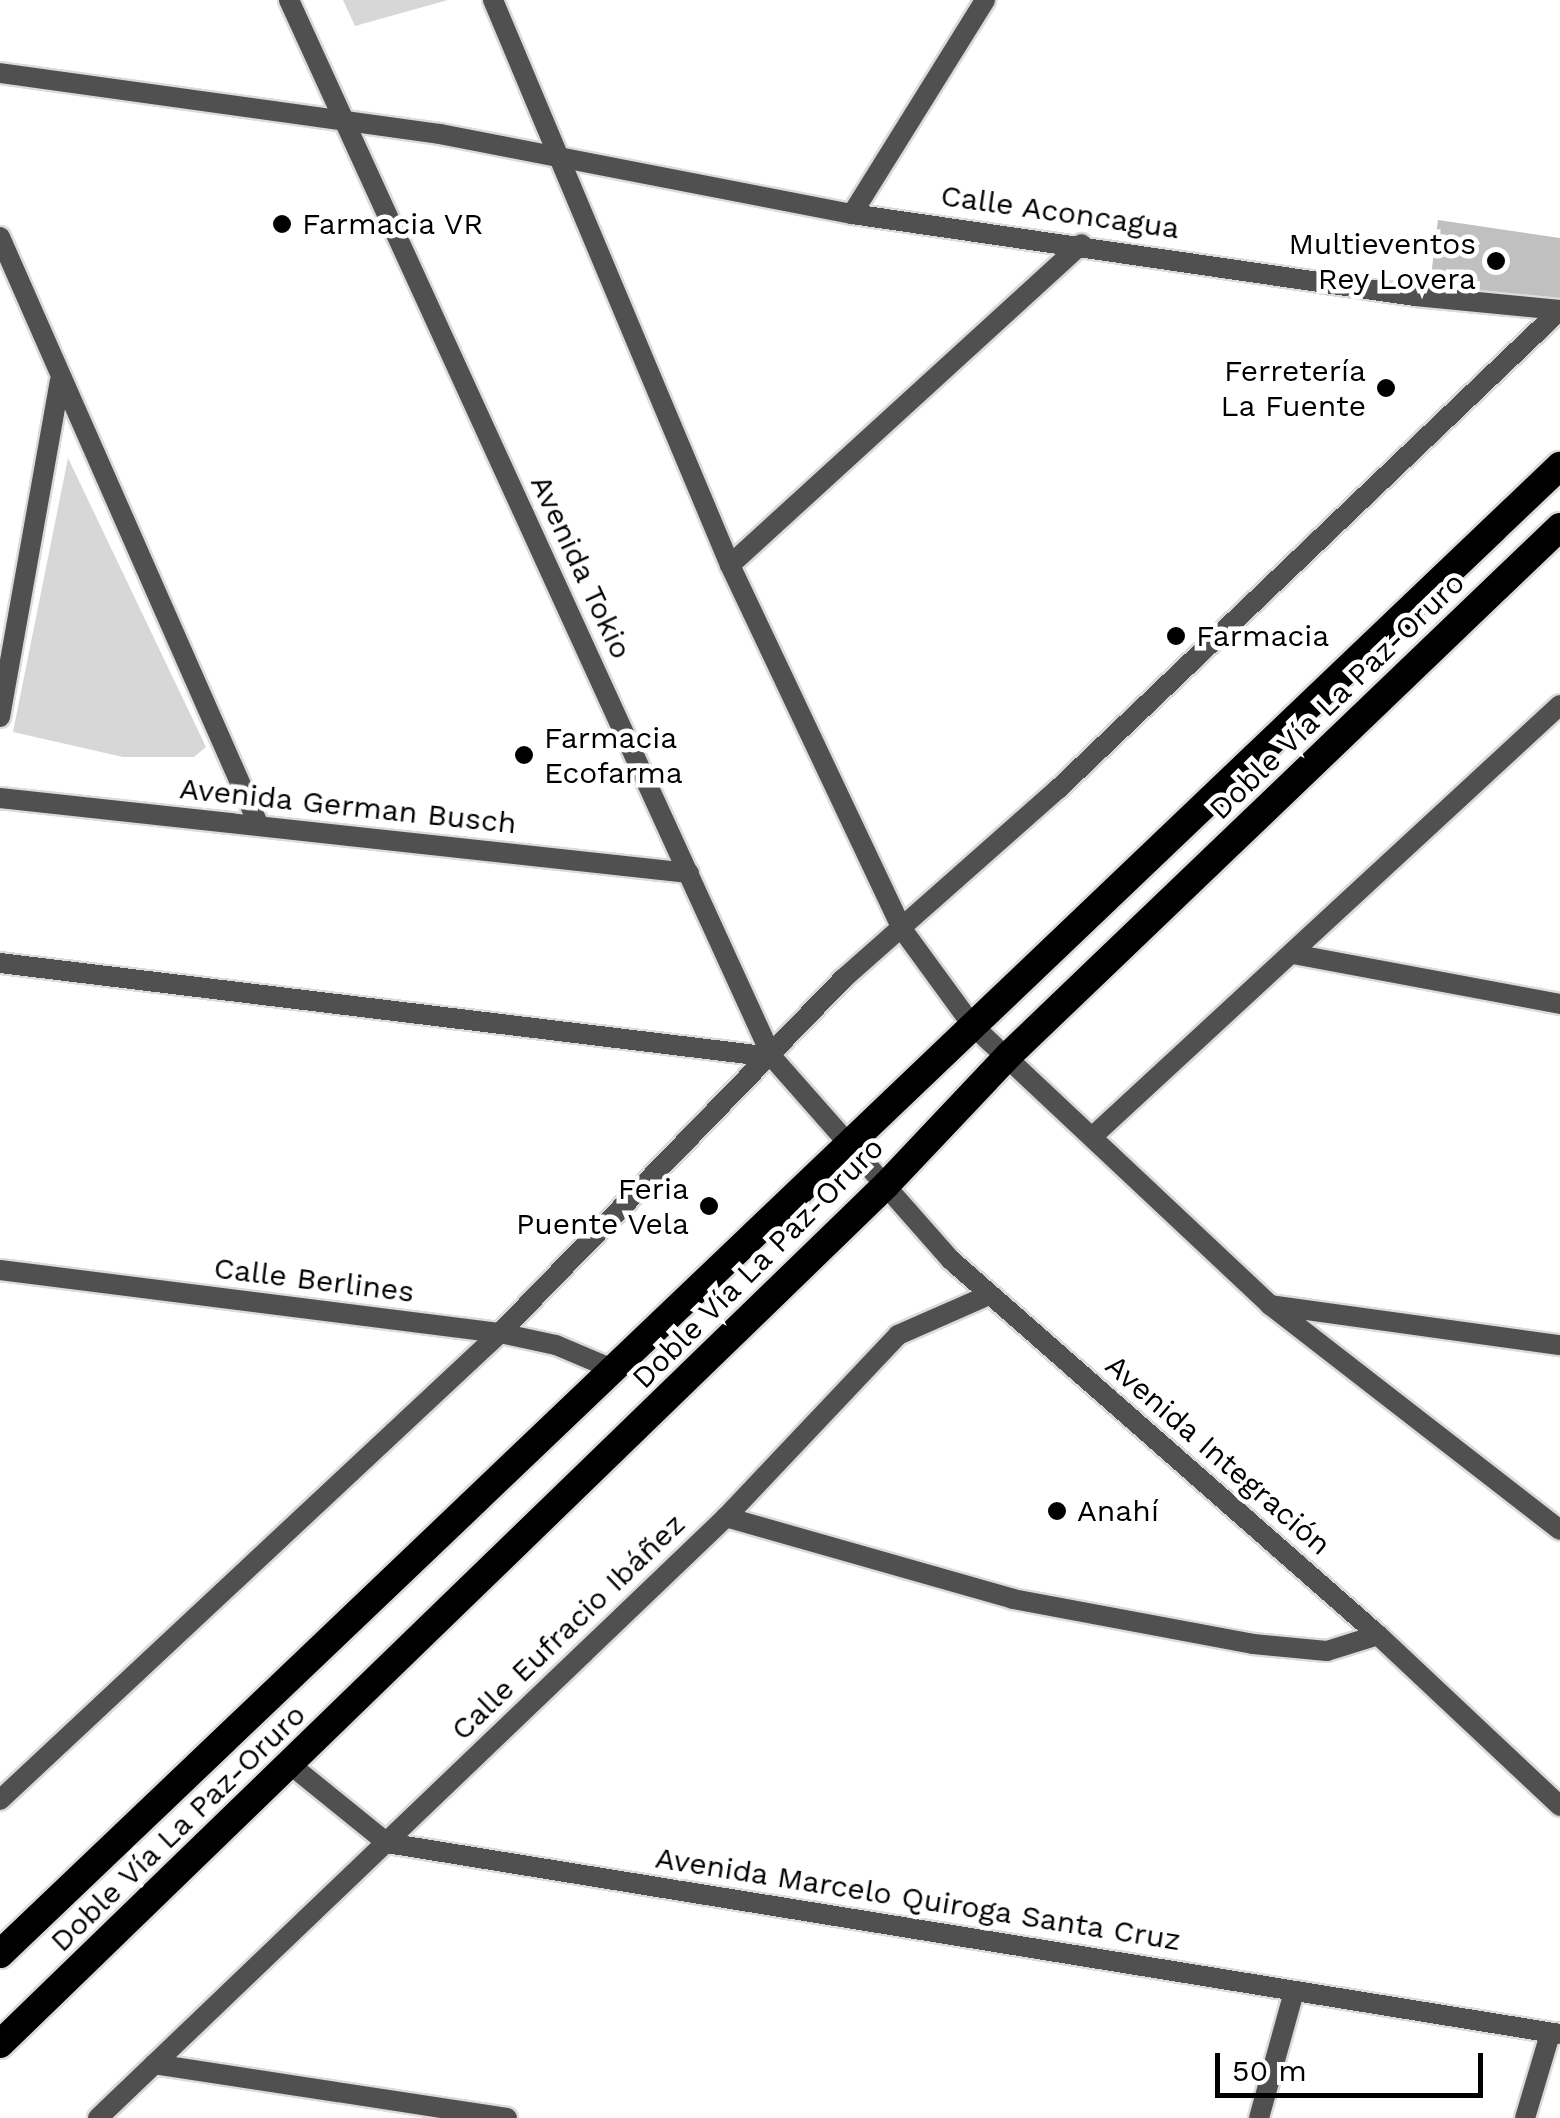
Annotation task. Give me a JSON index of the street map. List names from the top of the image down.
{
  "streets": {
    "highway": ["Doble Vía La Paz-Oruro"],
    "street": [
      "Calle Aconcagua",
      "Avenida Tokio",
      "Avenida German Busch",
      "Calle Berlines",
      "Avenida Integración",
      "Calle Eufracio Ibáñez",
      "Avenida Marcelo Quiroga Santa Cruz"
    ]
  },
  "crossings": [
    ["Calle Aconcagua", "Avenida Tokio"],
    ["Avenida Tokio", "Doble Vía La Paz-Oruro"],
    ["Avenida Tokio", "Avenida German Busch"],
    ["Avenida Tokio", "Avenida Integración"],
    ["Doble Vía La Paz-Oruro", "Calle Berlines"],
    ["Doble Vía La Paz-Oruro", "Avenida Integración"],
    ["Doble Vía La Paz-Oruro", "Avenida Marcelo Quiroga Santa Cruz"],
    ["Avenida Integración", "Calle Eufracio Ibáñez"],
    ["Calle Eufracio Ibáñez", "Avenida Marcelo Quiroga Santa Cruz"]
  ],
  "places": [
    "Farmacia VR",
    "Multieventos Rey Lovera",
    "Ferretería La Fuente",
    "Farmacia",
    "Farmacia Ecofarma",
    "Feria Puente Vela",
    "Anahí"
  ],
  "scale_bar": "50 m"
}
